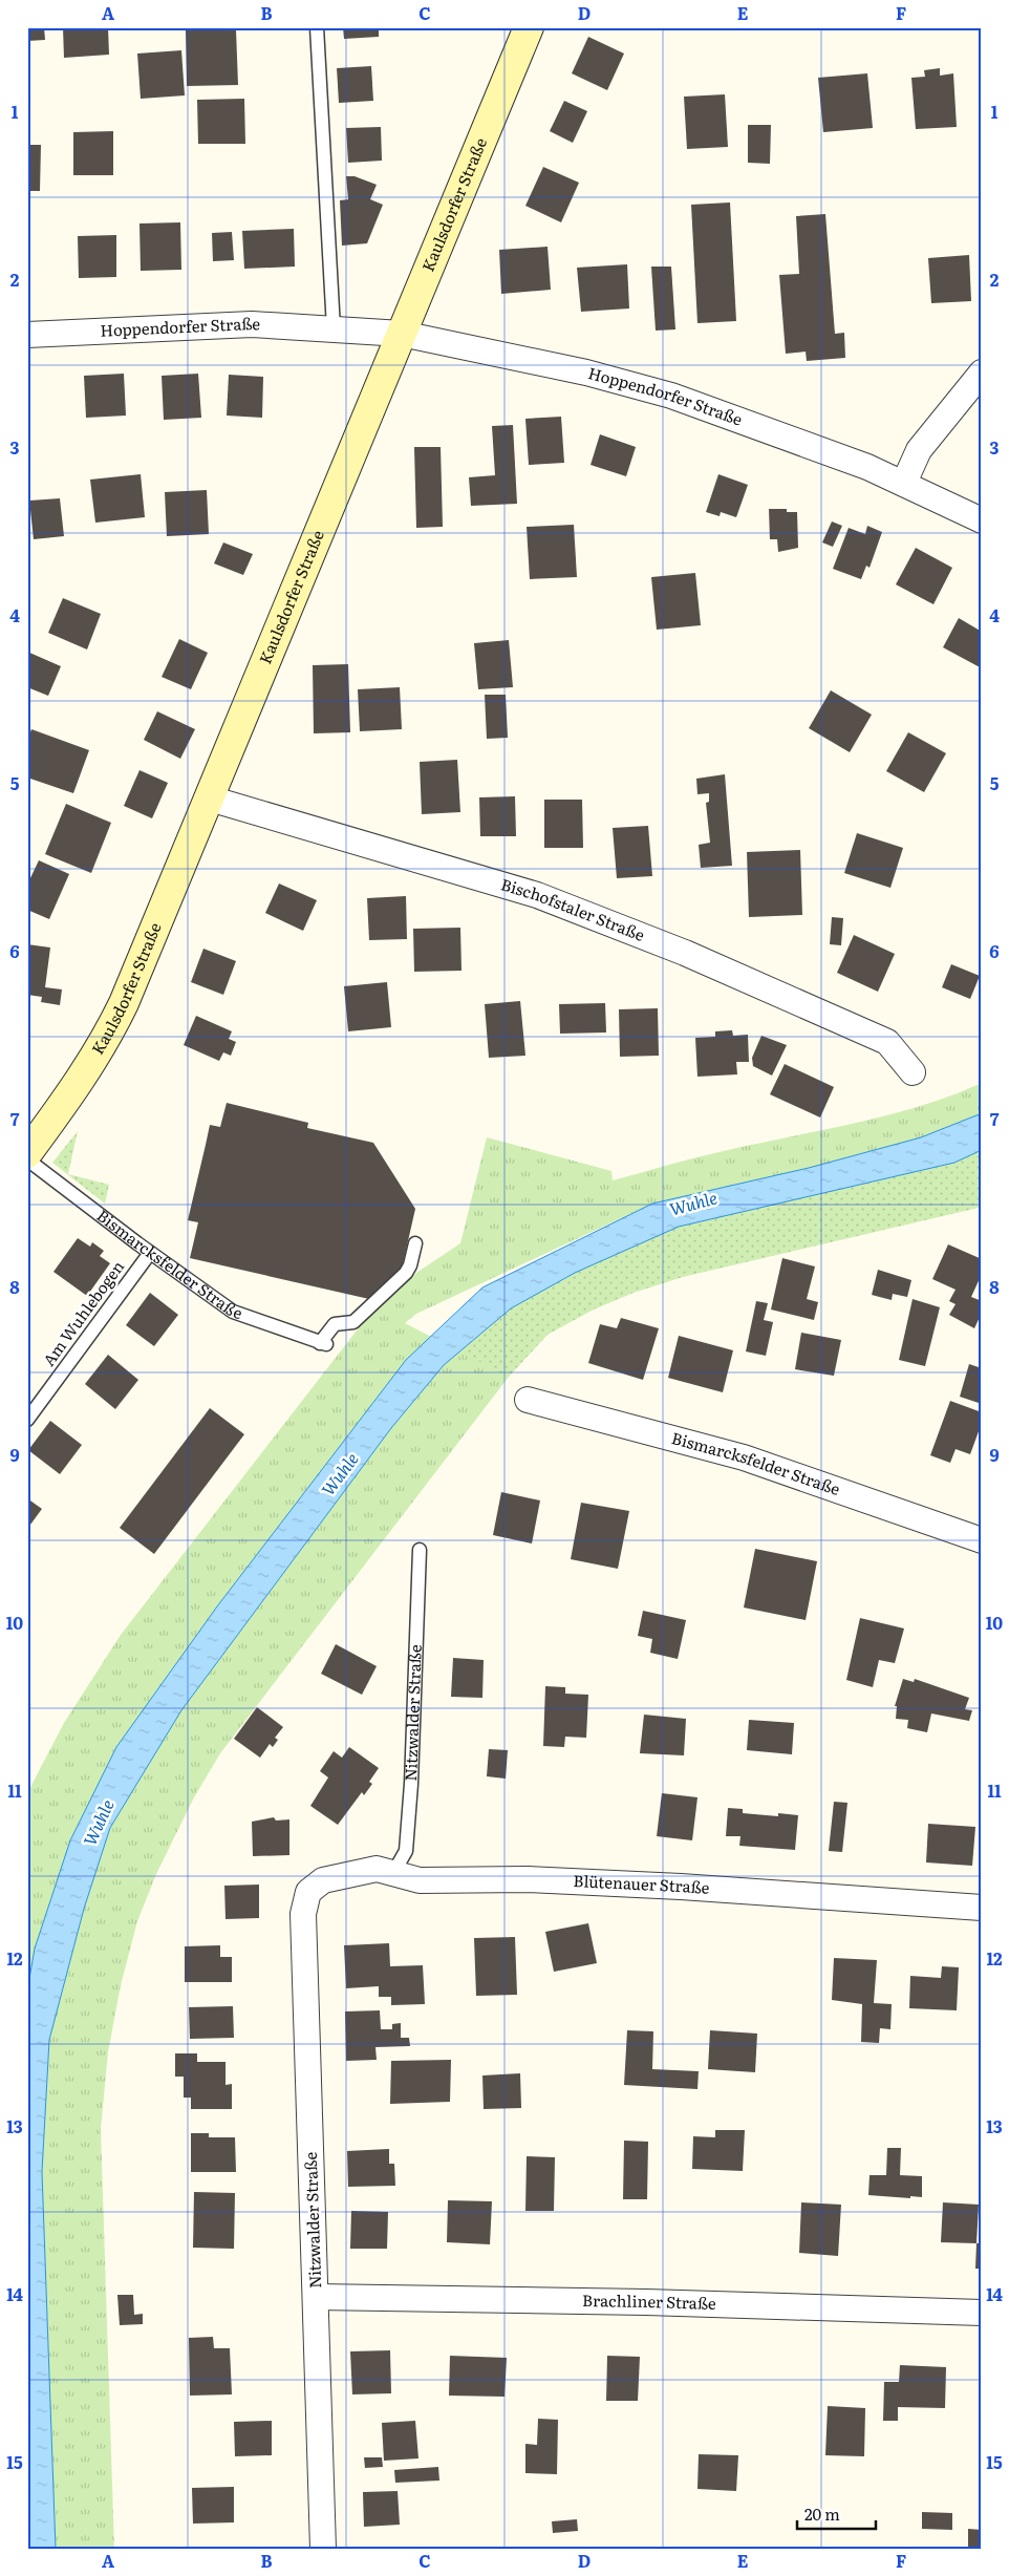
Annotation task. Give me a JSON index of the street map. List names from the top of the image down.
{
  "streets": {
    "main road": ["Kaulsdorfer Straße"],
    "street": [
      "Hoppendorfer Straße",
      "Bischofstaler Straße",
      "Bismarcksfelder Straße",
      "Nitzwalder Straße",
      "Blütenauer Straße",
      "Brachliner Straße"
    ],
    "lane": ["Am Wuhlebogen"]
  },
  "crossings": [
    ["Kaulsdorfer Straße", "Hoppendorfer Straße"],
    ["Kaulsdorfer Straße", "Bischofstaler Straße"],
    ["Bismarcksfelder Straße", "Am Wuhlebogen"],
    ["Nitzwalder Straße", "Blütenauer Straße"],
    ["Nitzwalder Straße", "Brachliner Straße"]
  ],
  "water": ["Wuhle"],
  "scale_bar": "20 m",
  "grid": {
    "columns": [
      "A",
      "B",
      "C",
      "D",
      "E",
      "F"
    ],
    "rows": [
      "1",
      "2",
      "3",
      "4",
      "5",
      "6",
      "7",
      "8",
      "9",
      "10",
      "11",
      "12",
      "13",
      "14",
      "15"
    ]
  }
}
